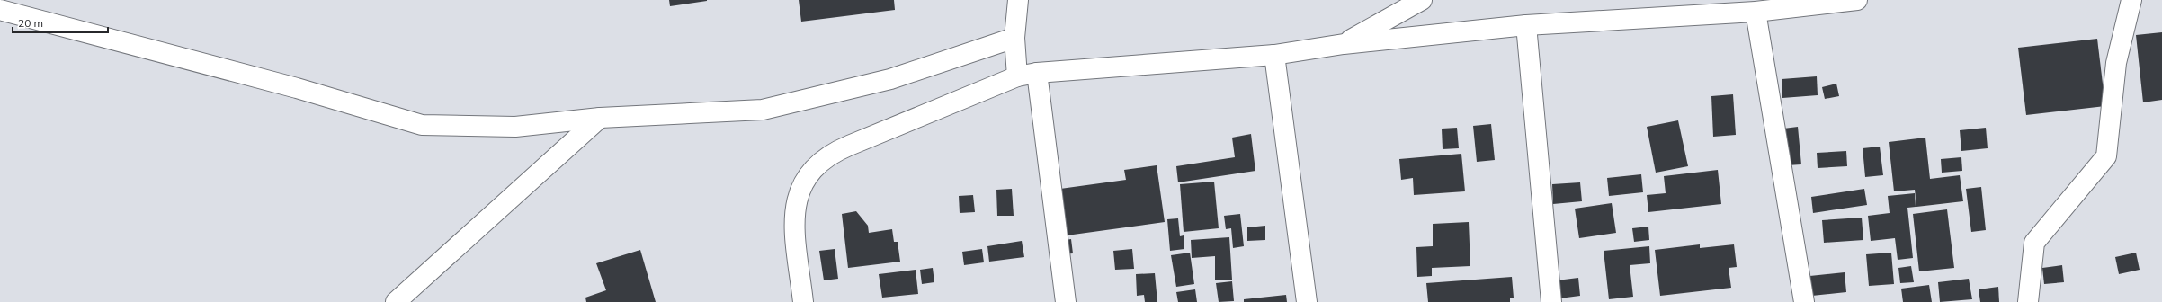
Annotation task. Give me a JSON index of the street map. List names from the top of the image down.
{
  "scale_bar": "20 m"
}
